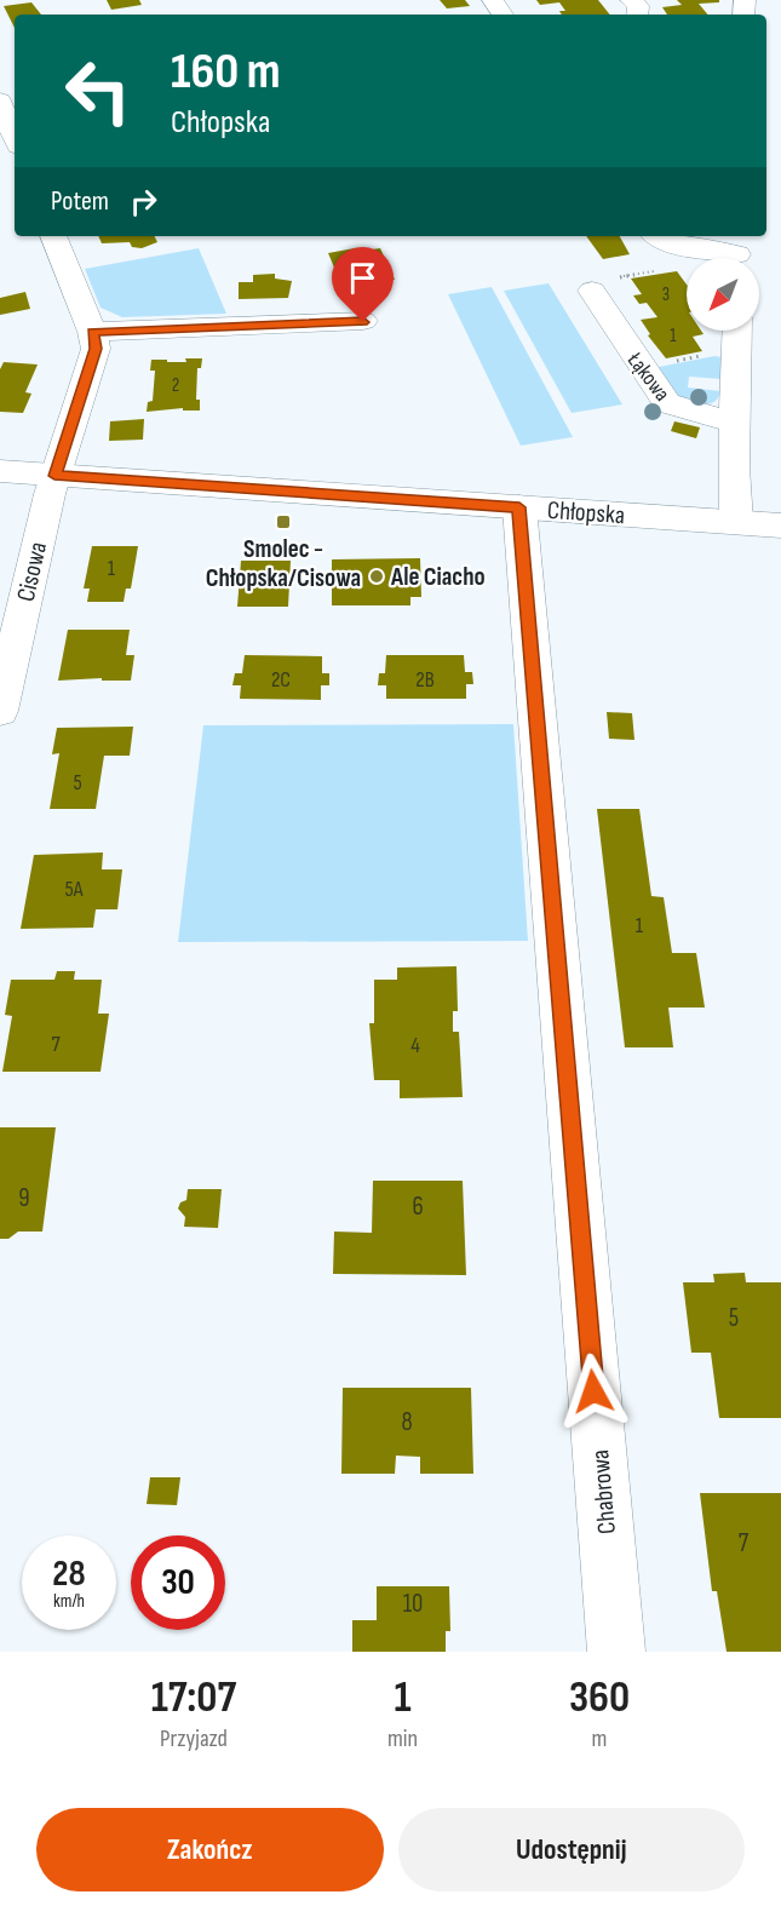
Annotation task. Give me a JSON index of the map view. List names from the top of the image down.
{
  "streets": {
    "street": [
      "Łąkowa",
      "Chłopska",
      "Cisowa",
      "Chabrowa"
    ]
  },
  "crossings": [
    ["Chłopska", "Cisowa"],
    ["Chłopska", "Chabrowa"]
  ],
  "places": {
    "transit": ["Smolec - Chłopska/Cisowa"],
    "other": ["Ale Ciacho"]
  },
  "house_numbers": [
    "3",
    "1",
    "2",
    "1",
    "2C",
    "2B",
    "5",
    "5A",
    "1",
    "7",
    "4",
    "9",
    "6",
    "5",
    "8",
    "7",
    "10"
  ],
  "north": "bottom left",
  "page": {
    "turn": ["160 m", "Chłopska"],
    "then": "Potem",
    "speed": "28 km/h",
    "limit": "30",
    "eta": [
      "17:07",
      "Przyjazd",
      "1",
      "min",
      "360",
      "m"
    ],
    "buttons": ["Zakończ", "Udostępnij"]
  }
}
